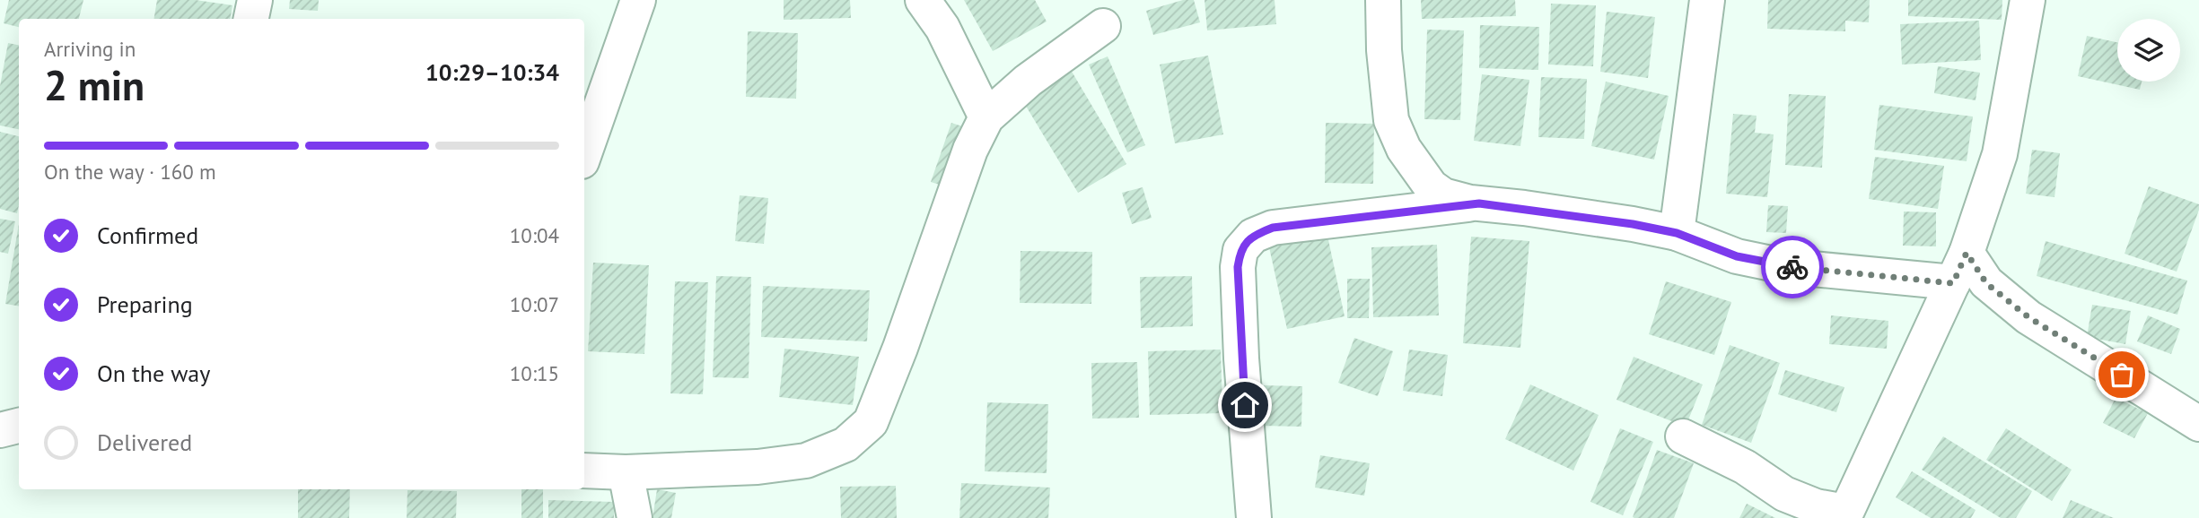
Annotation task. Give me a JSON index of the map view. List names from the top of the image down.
{
  "page": {
    "heading": ["2 min", "Arriving in", "10:29–10:34"],
    "bar": "On the way · 160 m",
    "list": [
      ["Confirmed", "10:04"],
      ["Preparing", "10:07"],
      ["On the way", "10:15"],
      "Delivered"
    ]
  }
}
